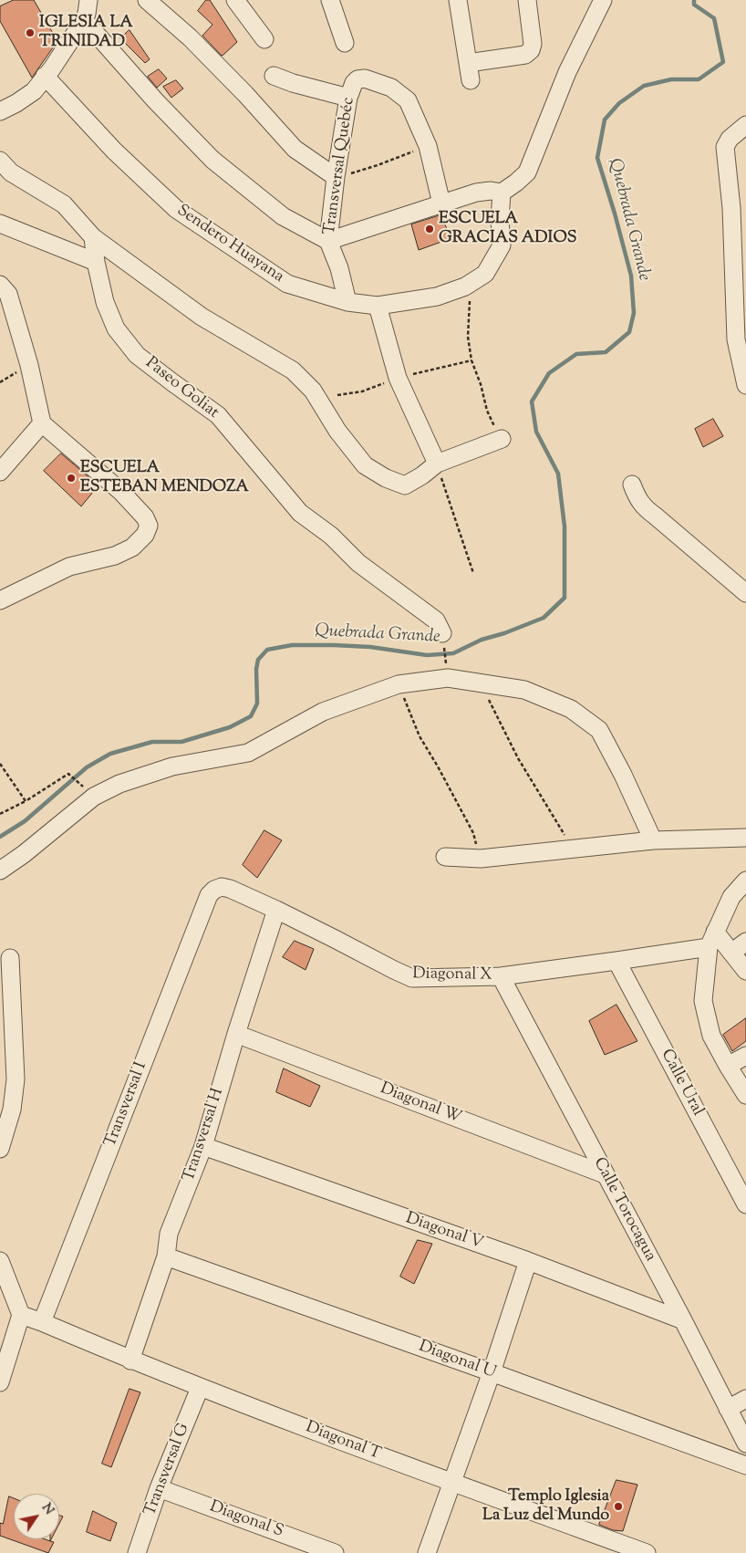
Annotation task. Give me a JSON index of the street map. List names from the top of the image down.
{
  "streets": {
    "street": [
      "Transversal Quebéc",
      "Sendero Huayana",
      "Paseo Goliat",
      "Diagonal X",
      "Calle Ural",
      "Diagonal W",
      "Transversal I",
      "Transversal H",
      "Calle Torocagua",
      "Diagonal V",
      "Diagonal U",
      "Diagonal T",
      "Transversal G",
      "Diagonal S"
    ]
  },
  "crossings": [
    ["Transversal Quebéc", "Sendero Huayana"],
    ["Diagonal X", "Calle Ural"],
    ["Diagonal X", "Transversal I"],
    ["Diagonal X", "Transversal H"],
    ["Diagonal X", "Calle Torocagua"],
    ["Diagonal W", "Transversal H"],
    ["Diagonal W", "Calle Torocagua"],
    ["Transversal I", "Diagonal T"],
    ["Transversal H", "Diagonal V"],
    ["Transversal H", "Diagonal U"],
    ["Transversal H", "Diagonal T"],
    ["Calle Torocagua", "Diagonal V"],
    ["Diagonal T", "Transversal G"],
    ["Transversal G", "Diagonal S"]
  ],
  "water": ["Quebrada Grande"],
  "places": [
    "IGLESIA LA TRINIDAD",
    "ESCUELA GRACIAS ADIOS",
    "ESCUELA ESTEBAN MENDOZA",
    "Templo Iglesia La Luz del Mundo"
  ],
  "north": "top right"
}
